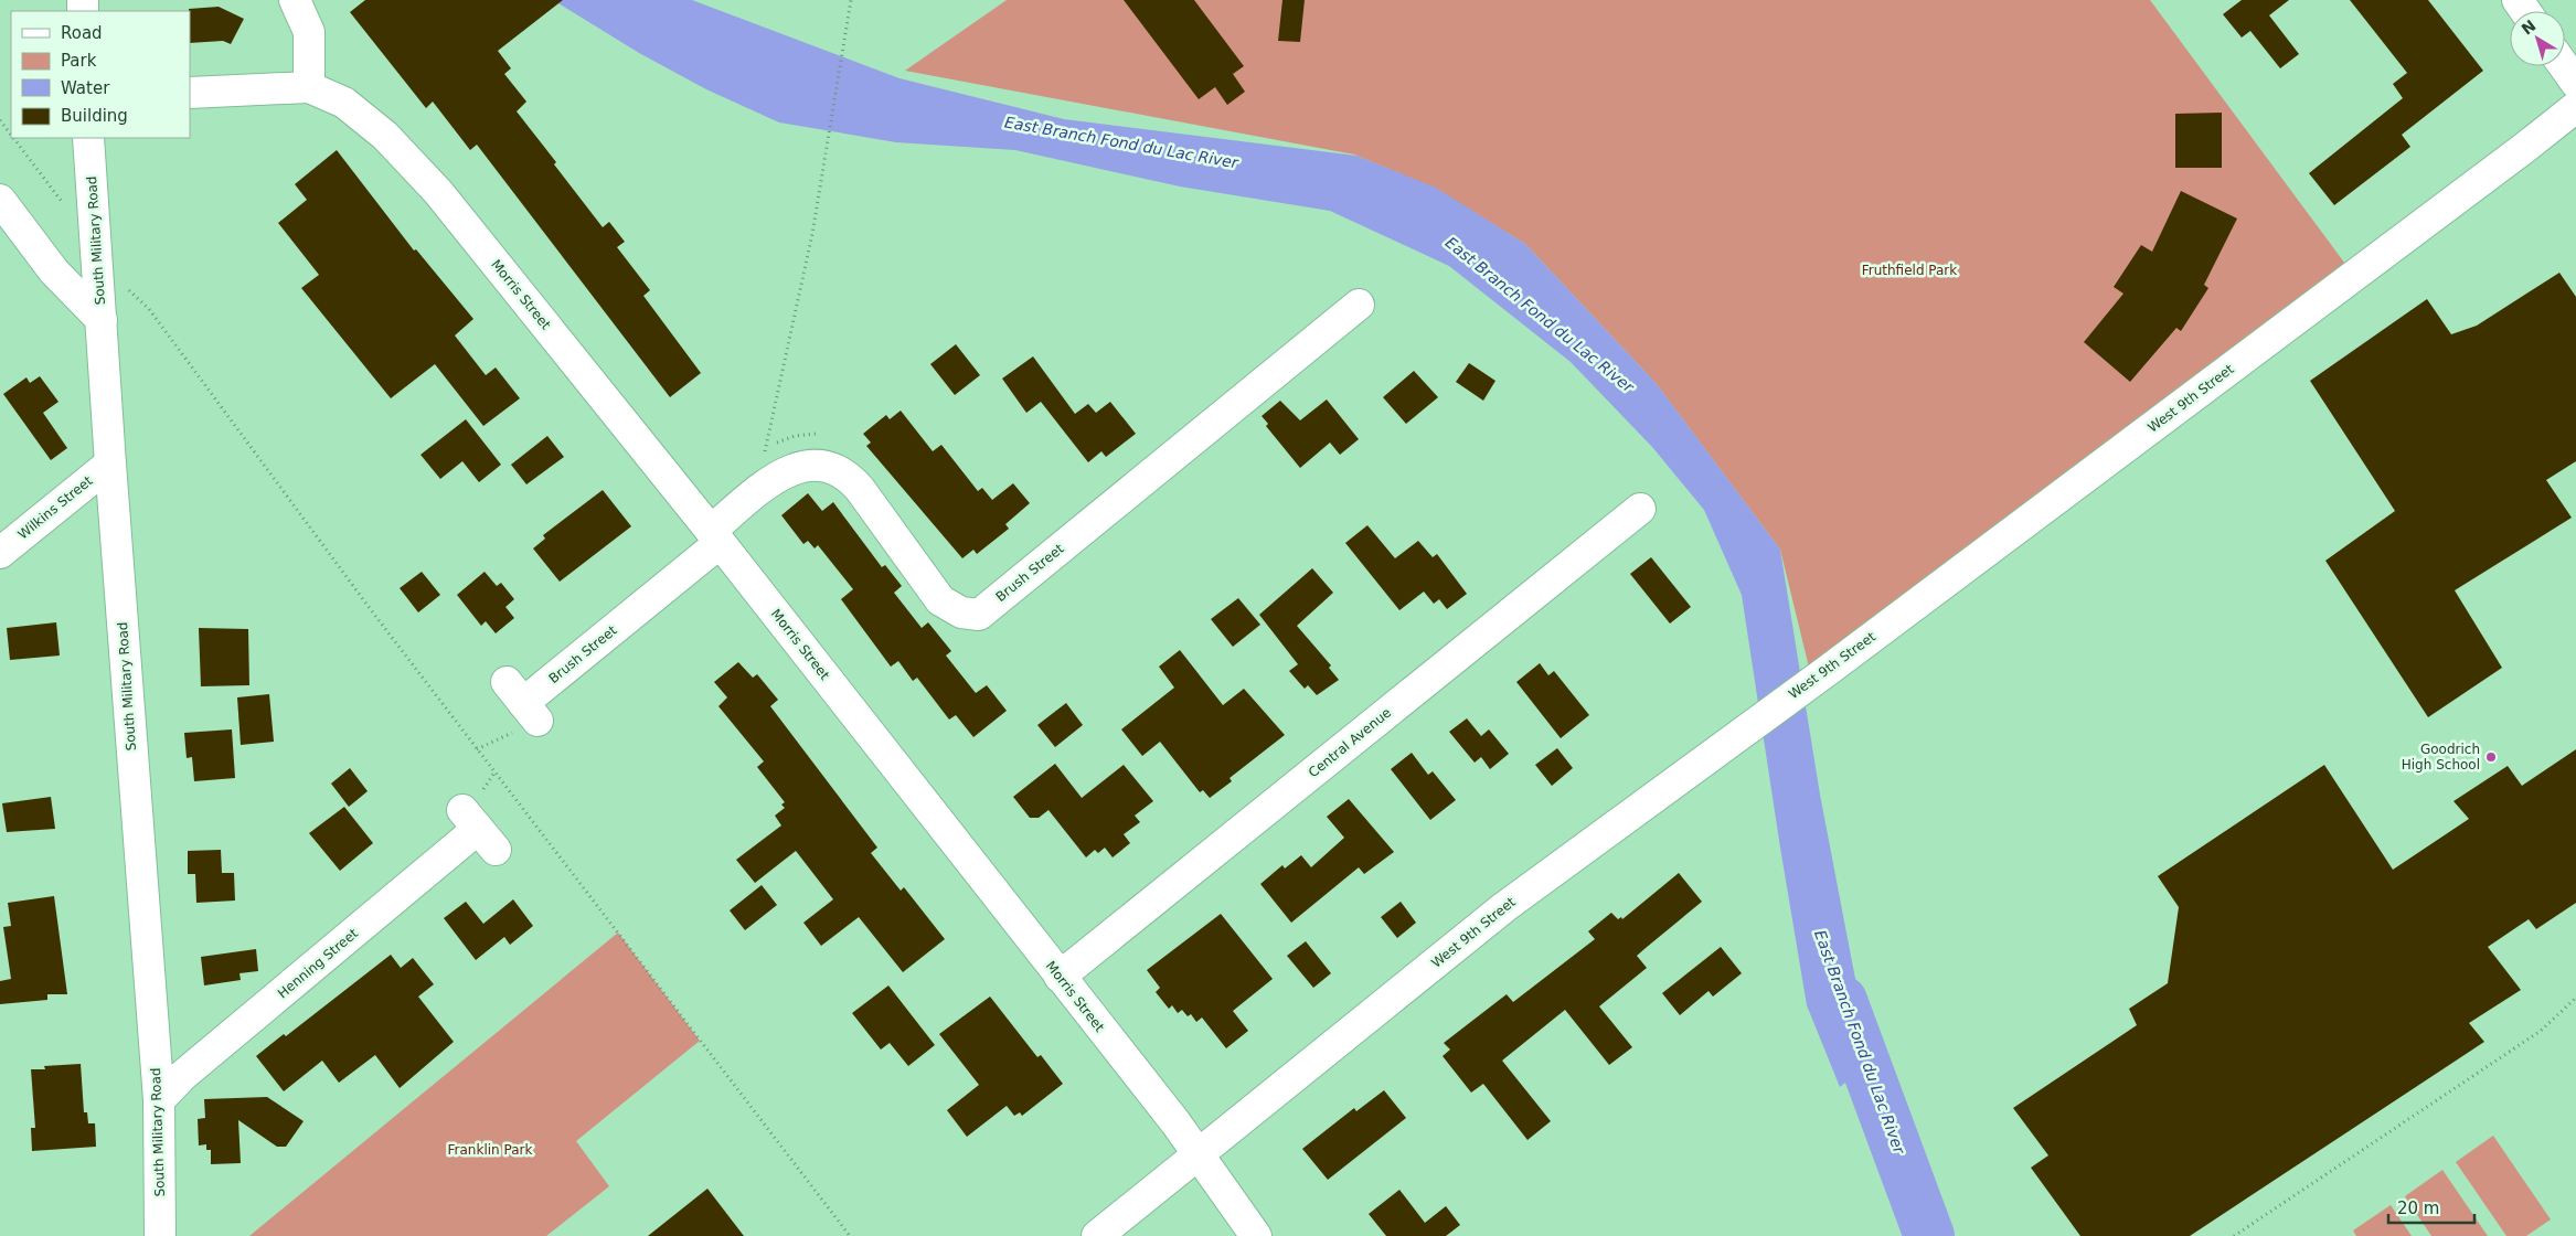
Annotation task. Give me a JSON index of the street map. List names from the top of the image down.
{
  "streets": {
    "street": [
      "South Military Road",
      "Morris Street",
      "West 9th Street",
      "Wilkins Street",
      "Brush Street",
      "Central Avenue",
      "Henning Street"
    ]
  },
  "crossings": [
    ["South Military Road", "Wilkins Street"],
    ["South Military Road", "Henning Street"],
    ["Morris Street", "West 9th Street"],
    ["Morris Street", "Brush Street"],
    ["Morris Street", "Central Avenue"]
  ],
  "water": ["East Branch Fond du Lac River"],
  "parks": ["Fruthfield Park", "Franklin Park"],
  "places": ["Goodrich High School"],
  "legend": [
    "Road",
    "Park",
    "Water",
    "Building"
  ],
  "scale_bar": "20 m",
  "north": "top left"
}
